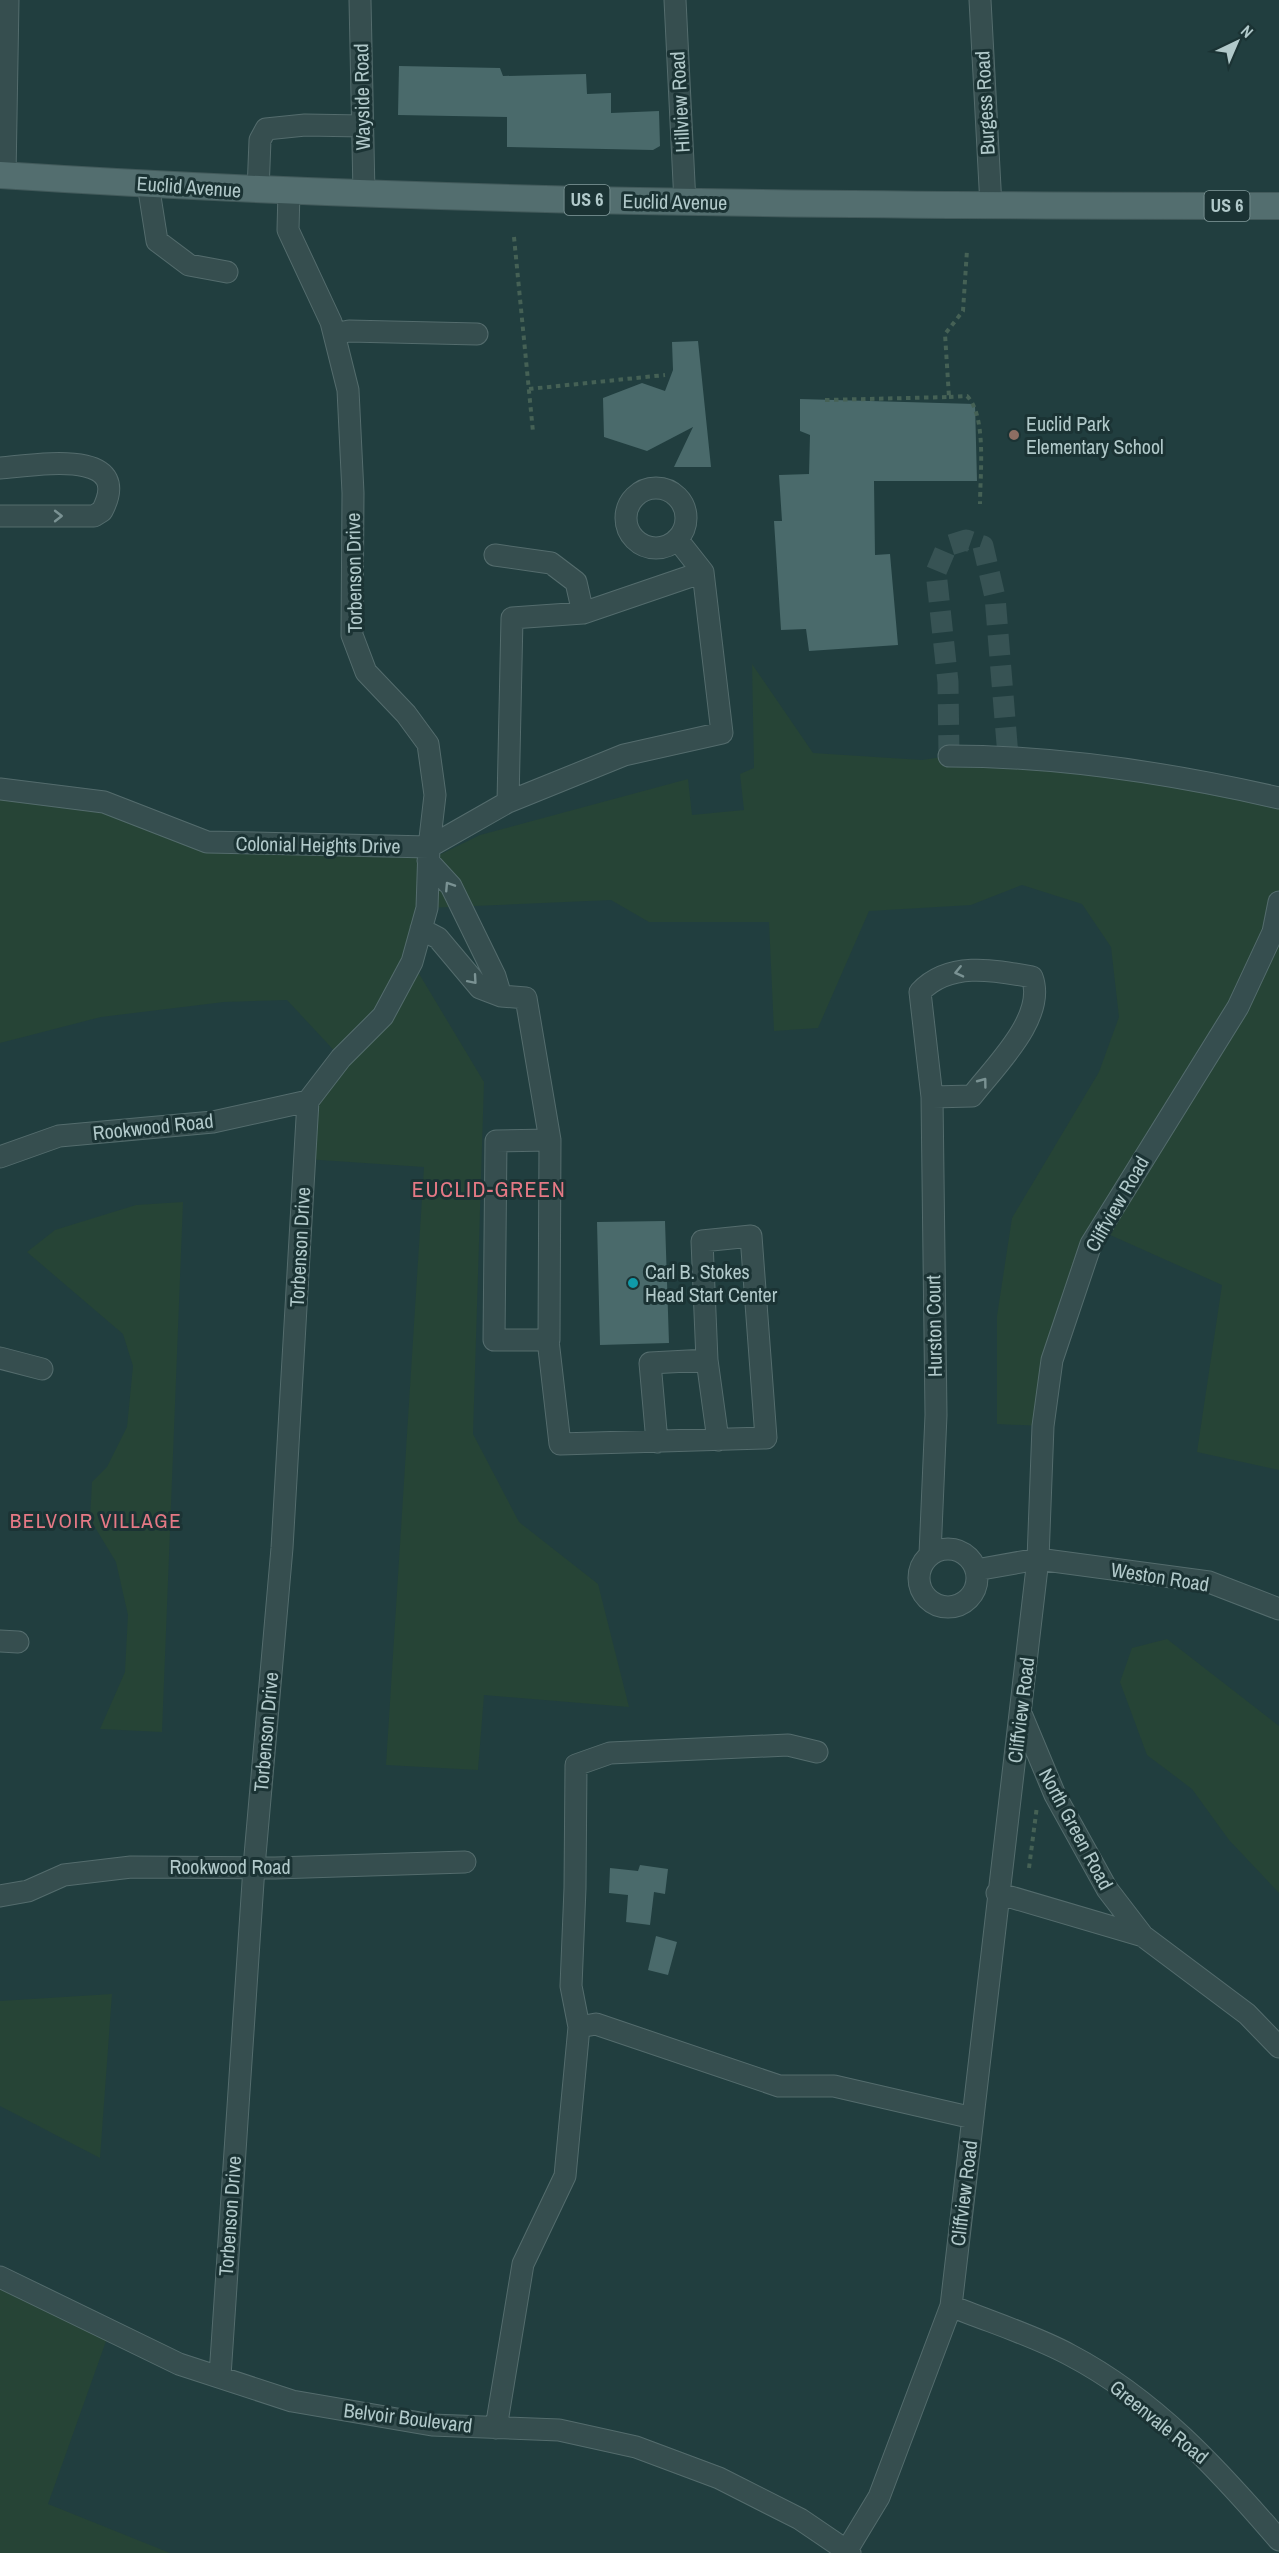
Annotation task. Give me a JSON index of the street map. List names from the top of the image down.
{
  "streets": {
    "main road": ["Euclid Avenue", "US 6"],
    "street": [
      "Wayside Road",
      "Hillview Road",
      "Burgess Road",
      "Torbenson Drive",
      "Colonial Heights Drive",
      "Rookwood Road",
      "Cliffview Road",
      "Hurston Court",
      "Weston Road",
      "North Green Road",
      "Belvoir Boulevard",
      "Greenvale Road"
    ]
  },
  "crossings": [
    ["Wayside Road", "Euclid Avenue"],
    ["Hillview Road", "Euclid Avenue"],
    ["Burgess Road", "Euclid Avenue"],
    ["Euclid Avenue", "Torbenson Drive"],
    ["Torbenson Drive", "Colonial Heights Drive"],
    ["Torbenson Drive", "Rookwood Road"],
    ["Torbenson Drive", "Belvoir Boulevard"],
    ["Cliffview Road", "Weston Road"],
    ["Cliffview Road", "North Green Road"],
    ["Cliffview Road", "Belvoir Boulevard"],
    ["Cliffview Road", "Greenvale Road"]
  ],
  "districts": ["EUCLID-GREEN", "BELVOIR VILLAGE"],
  "places": ["Euclid Park Elementary School", "Carl B. Stokes Head Start Center"],
  "north": "top right"
}
